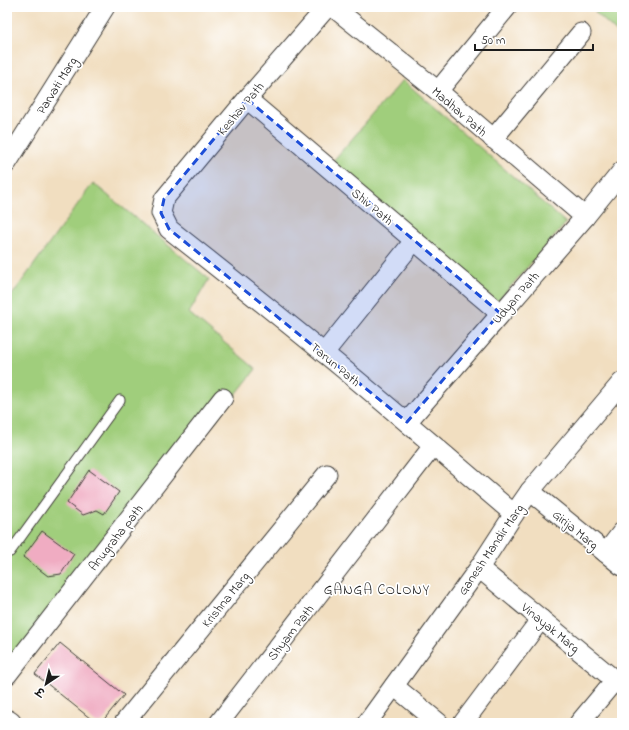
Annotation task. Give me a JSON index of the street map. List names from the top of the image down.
{
  "streets": {
    "street": [
      "Parvati Marg",
      "Keshav Path",
      "Madhav Path",
      "Shiv Path",
      "Udyan Path",
      "Tarun Path",
      "Girija Marg",
      "Anugraha path",
      "Ganesh Mandir Marg",
      "Krishna Marg",
      "Vinayak Marg",
      "Shyam Path"
    ]
  },
  "crossings": [
    ["Keshav Path", "Shiv Path"],
    ["Keshav Path", "Tarun Path"],
    ["Madhav Path", "Udyan Path"],
    ["Shiv Path", "Udyan Path"],
    ["Udyan Path", "Tarun Path"],
    ["Tarun Path", "Ganesh Mandir Marg"],
    ["Tarun Path", "Shyam Path"],
    ["Girija Marg", "Ganesh Mandir Marg"],
    ["Ganesh Mandir Marg", "Vinayak Marg"]
  ],
  "districts": ["GANGA COLONY"],
  "scale_bar": "50 m",
  "north": "bottom left"
}
